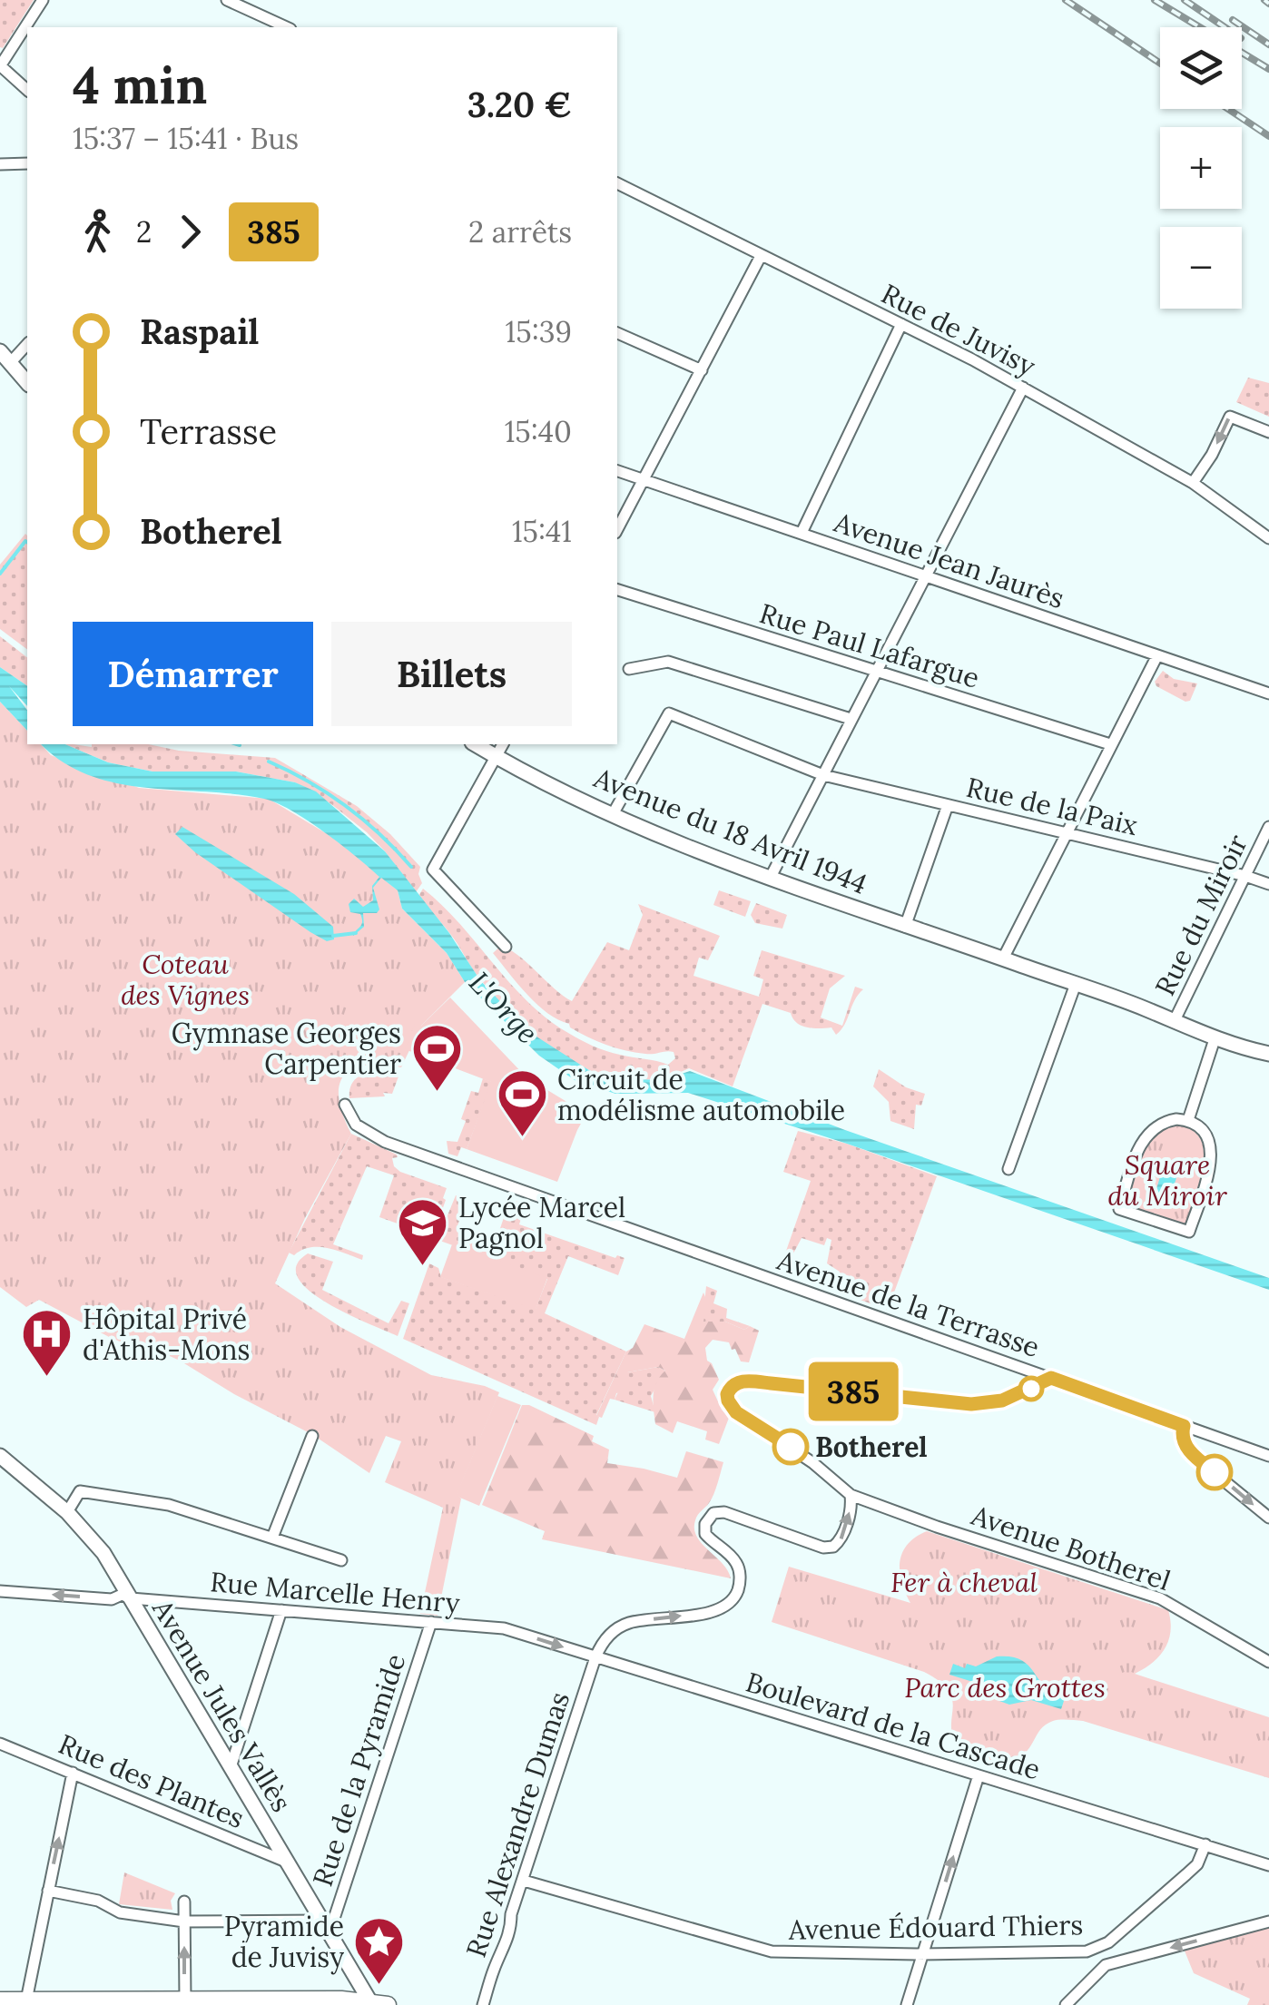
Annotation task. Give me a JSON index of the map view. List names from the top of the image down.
{
  "streets": {
    "street": [
      "Rue de Juvisy",
      "Avenue Jean Jaurès",
      "Rue Paul Lafargue",
      "Rue de la Paix",
      "Avenue du 18 Avril 1944",
      "Rue du Miroir",
      "Avenue de la Terrasse",
      "Avenue Botherel",
      "Rue Marcelle Henry",
      "Avenue Jules Vallès",
      "Boulevard de la Cascade",
      "Rue de la Pyramide",
      "Rue des Plantes",
      "Rue Alexandre Dumas",
      "Avenue Édouard Thiers"
    ]
  },
  "crossings": [
    ["Rue de la Paix", "Avenue du 18 Avril 1944"],
    ["Rue de la Paix", "Rue du Miroir"],
    ["Avenue du 18 Avril 1944", "Rue du Miroir"],
    ["Rue Marcelle Henry", "Avenue Jules Vallès"],
    ["Rue Marcelle Henry", "Boulevard de la Cascade"],
    ["Rue Marcelle Henry", "Rue de la Pyramide"],
    ["Avenue Jules Vallès", "Rue de la Pyramide"],
    ["Avenue Jules Vallès", "Rue des Plantes"],
    ["Boulevard de la Cascade", "Rue Alexandre Dumas"],
    ["Boulevard de la Cascade", "Avenue Édouard Thiers"],
    ["Rue Alexandre Dumas", "Avenue Édouard Thiers"]
  ],
  "water": ["L'Orge"],
  "parks": [
    "Coteau des Vignes",
    "Square du Miroir",
    "Fer à cheval",
    "Parc des Grottes"
  ],
  "places": {
    "sports": ["Gymnase Georges Carpentier", "Circuit de modélisme automobile"],
    "school or university": ["Lycée Marcel Pagnol"],
    "hospital": ["Hôpital Privé d'Athis-Mons"],
    "other": ["Botherel"],
    "place": ["Pyramide de Juvisy"]
  },
  "lines": ["bus line 385"],
  "page": {
    "on_map": "385",
    "map_buttons": ["+", "−"],
    "heading": ["4 min", "15:37 – 15:41 · Bus", "3.20 €"],
    "legs": ["2", "385", "2 arrêts"],
    "list": [
      {
        "name": "Raspail",
        "value": "15:39"
      },
      {
        "name": "Terrasse",
        "value": "15:40"
      },
      {
        "name": "Botherel",
        "value": "15:41"
      }
    ],
    "buttons": ["Démarrer", "Billets"]
  }
}
